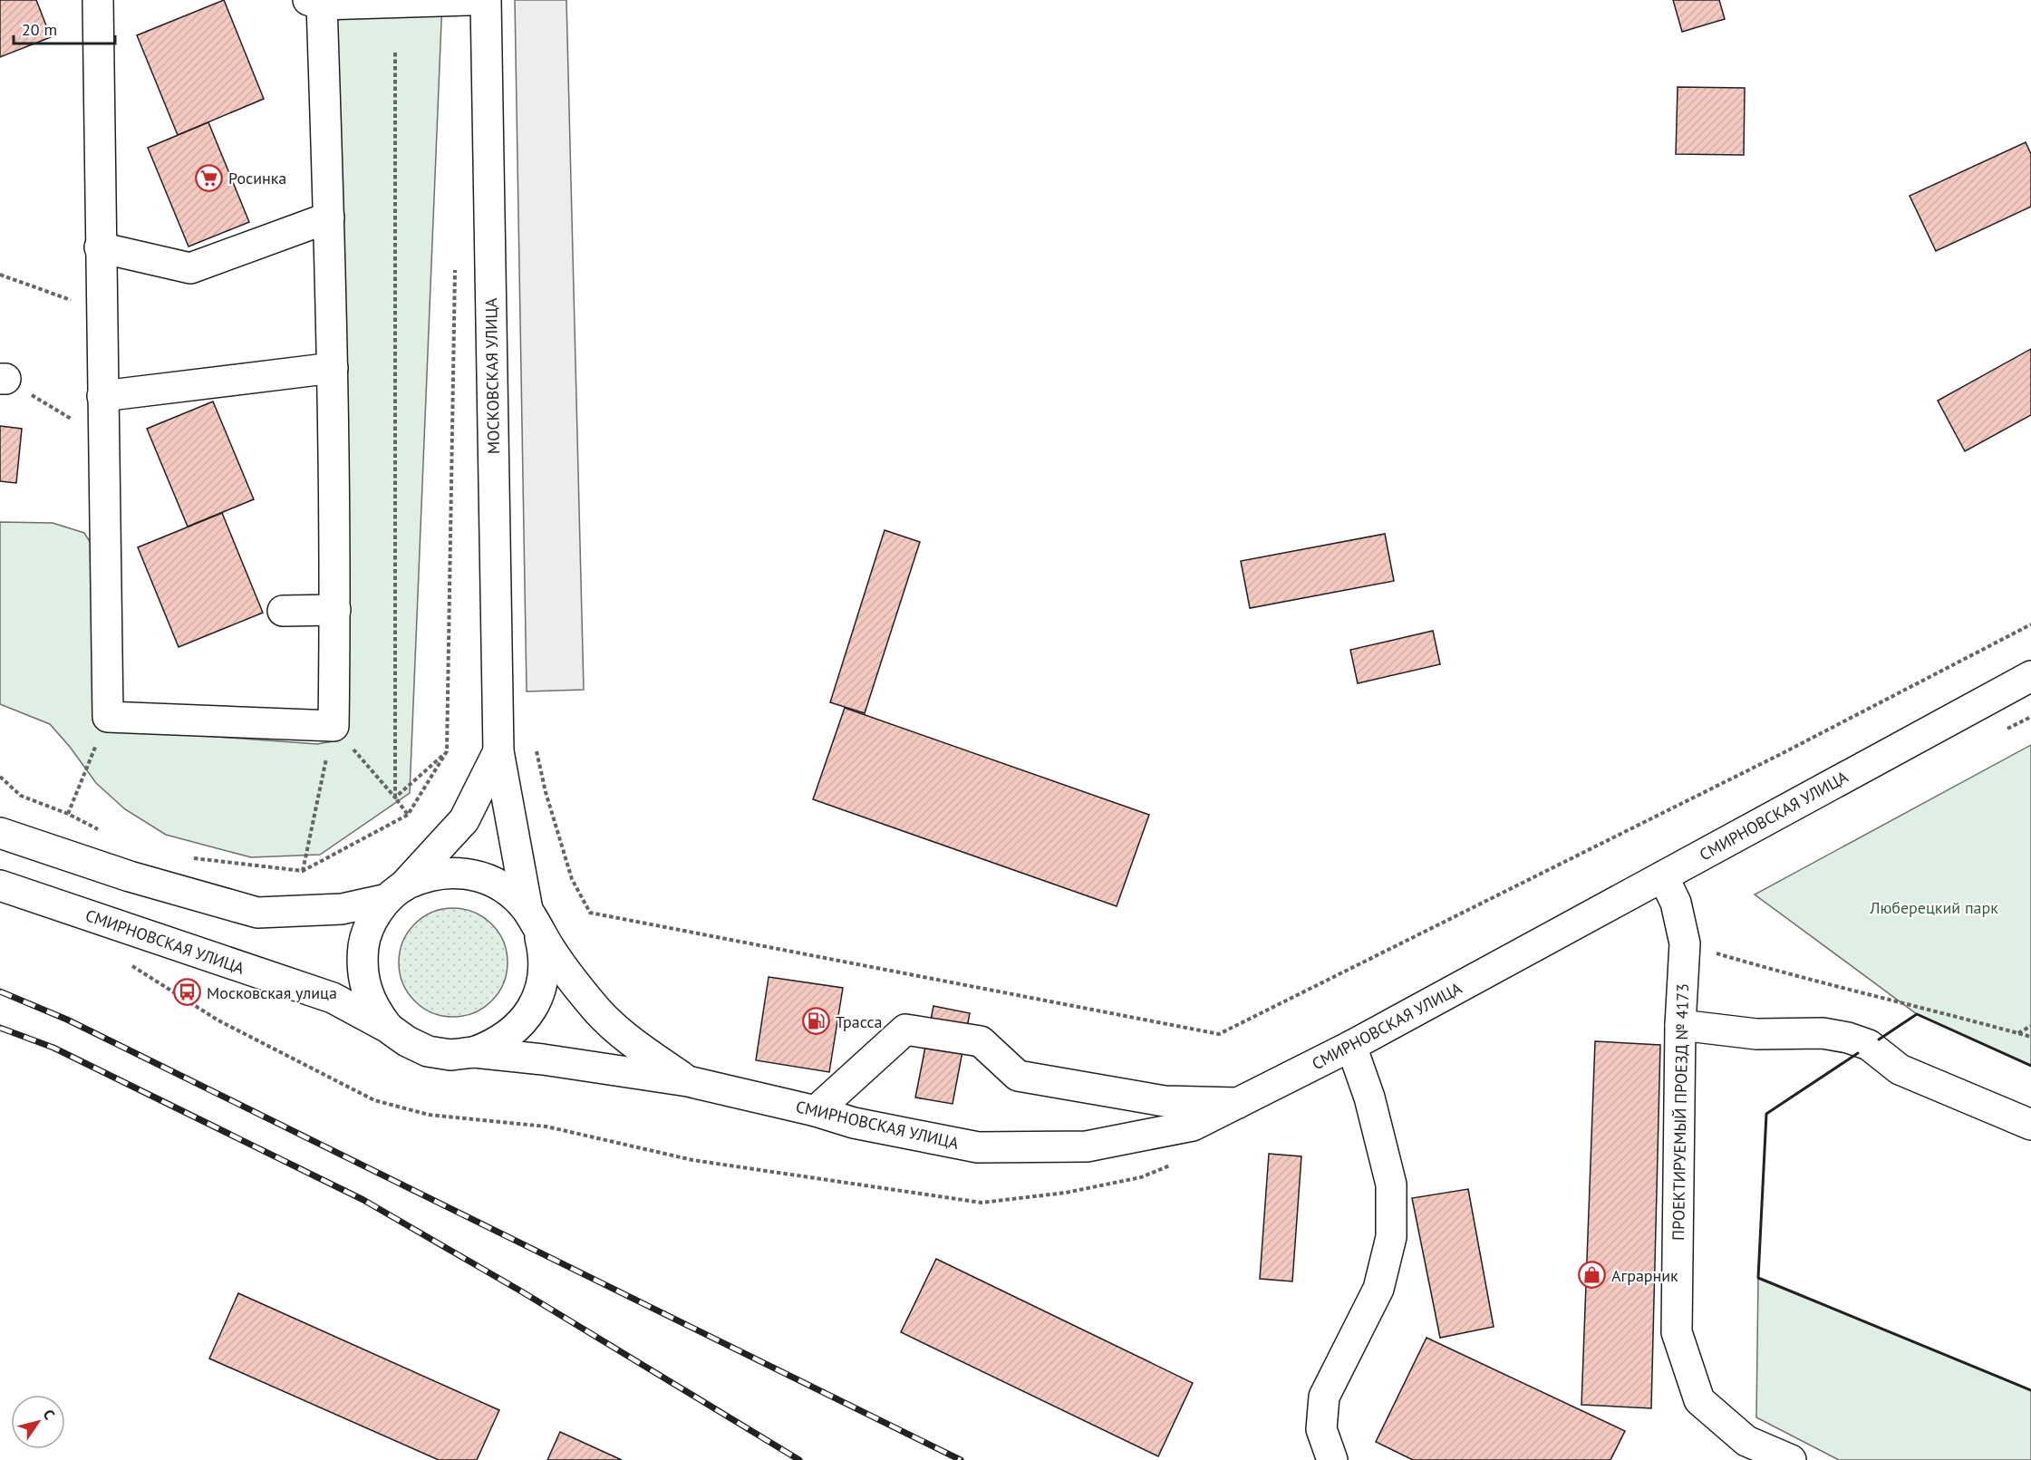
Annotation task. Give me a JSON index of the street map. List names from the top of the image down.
{
  "streets": {
    "main road": ["МОСКОВСКАЯ УЛИЦА", "СМИРНОВСКАЯ УЛИЦА", "ПРОЕКТИРУЕМЫЙ ПРОЕЗД № 4173"]
  },
  "crossings": [
    ["МОСКОВСКАЯ УЛИЦА", "СМИРНОВСКАЯ УЛИЦА"],
    ["СМИРНОВСКАЯ УЛИЦА", "ПРОЕКТИРУЕМЫЙ ПРОЕЗД № 4173"]
  ],
  "parks": ["Люберецкий парк"],
  "places": {
    "supermarket": ["Росинка"],
    "bus stop": ["Московская улица"],
    "fuel station": ["Трасса"],
    "shop": ["Аграрник"]
  },
  "scale_bar": "20 m",
  "north": "top right"
}
